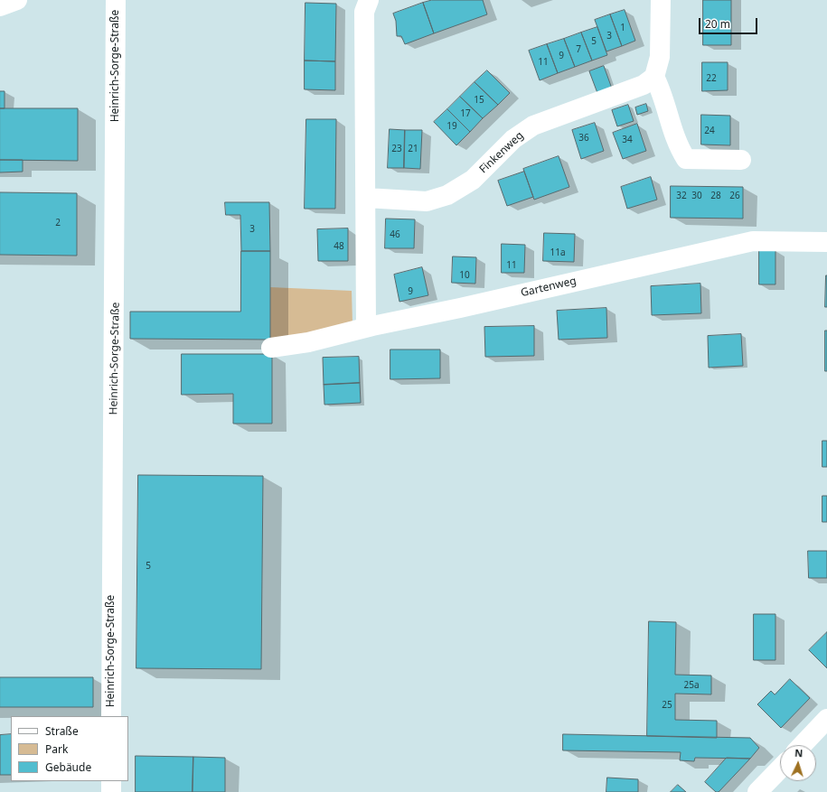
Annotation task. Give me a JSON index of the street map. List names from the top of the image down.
{
  "streets": {
    "street": ["Heinrich-Sorge-Straße", "Finkenweg", "Gartenweg"]
  },
  "house_numbers": [
    "1",
    "3",
    "5",
    "7",
    "9",
    "11",
    "22",
    "15",
    "17",
    "19",
    "24",
    "36",
    "34",
    "23",
    "21",
    "32",
    "30",
    "28",
    "26",
    "2",
    "3",
    "46",
    "48",
    "11a",
    "11",
    "10",
    "9",
    "5",
    "25a",
    "25"
  ],
  "legend": ["Straße", "Park", "Gebäude"],
  "scale_bar": "20 m",
  "north": "top"
}
